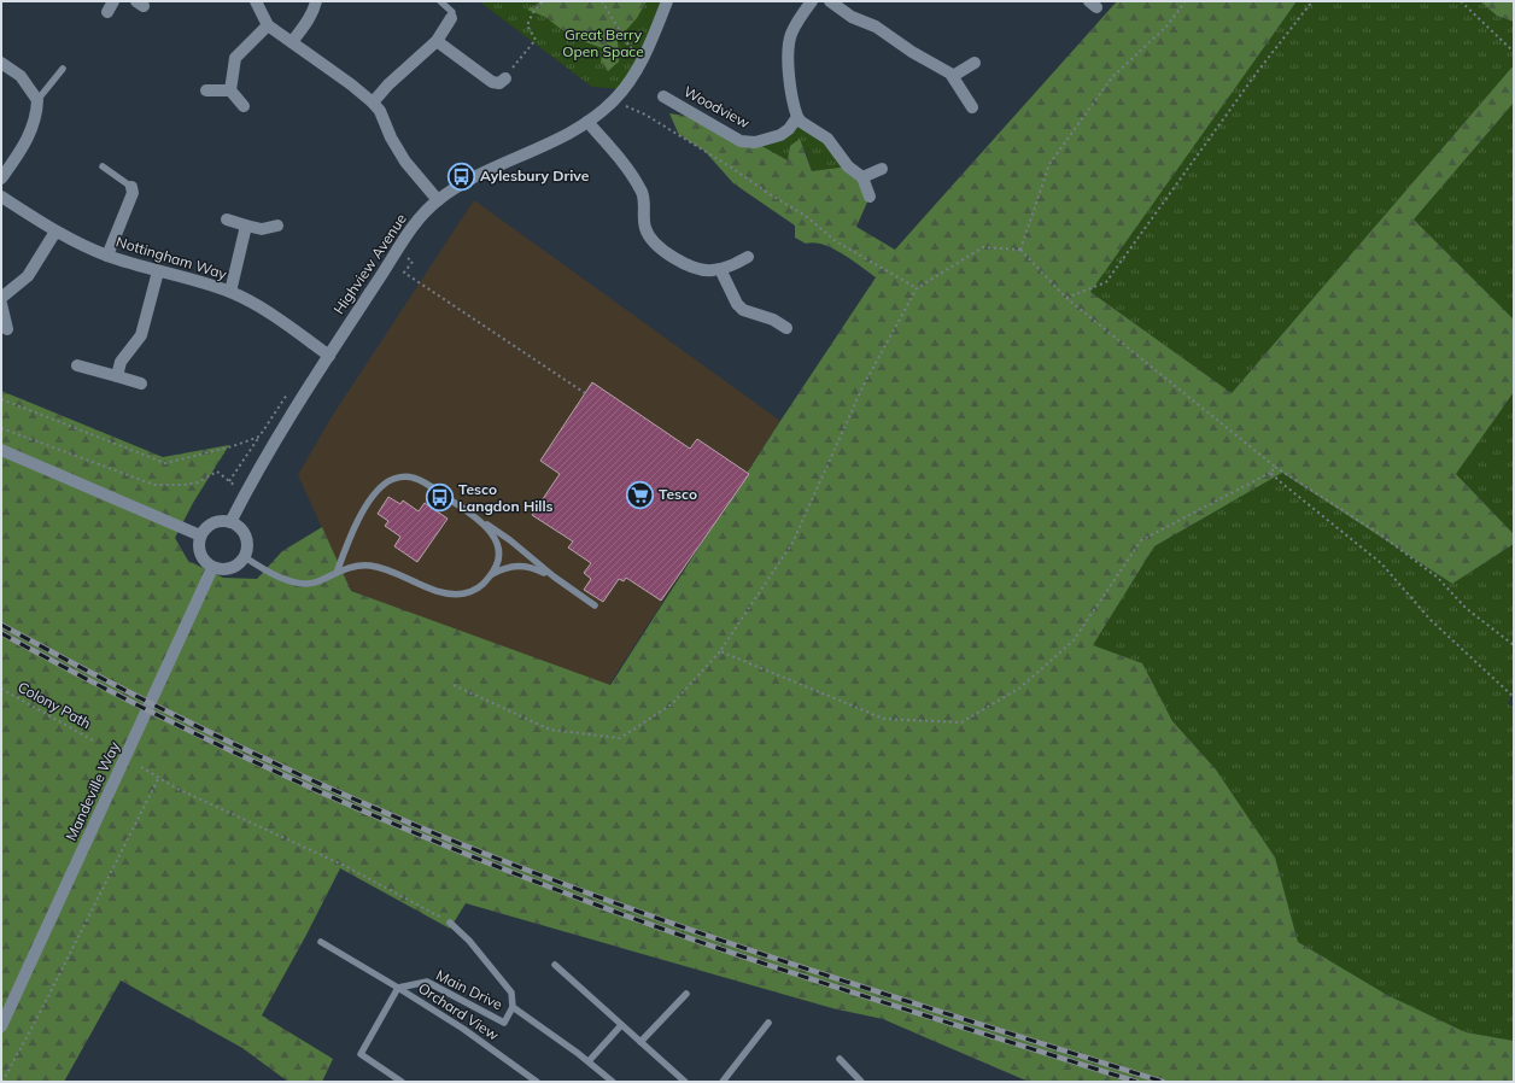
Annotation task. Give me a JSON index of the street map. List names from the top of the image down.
{
  "streets": {
    "street": [
      "Woodview",
      "Nottingham Way",
      "Highview Avenue",
      "Mandeville Way"
    ],
    "lane": ["Main Drive", "Orchard View"],
    "path": ["Colony Path"]
  },
  "crossings": [
    ["Nottingham Way", "Highview Avenue"],
    ["Highview Avenue", "Mandeville Way"],
    ["Main Drive", "Orchard View"]
  ],
  "parks": ["Great Berry Open Space"],
  "places": {
    "bus stop": ["Aylesbury Drive", "Tesco Langdon Hills"],
    "supermarket": ["Tesco"]
  }
}
